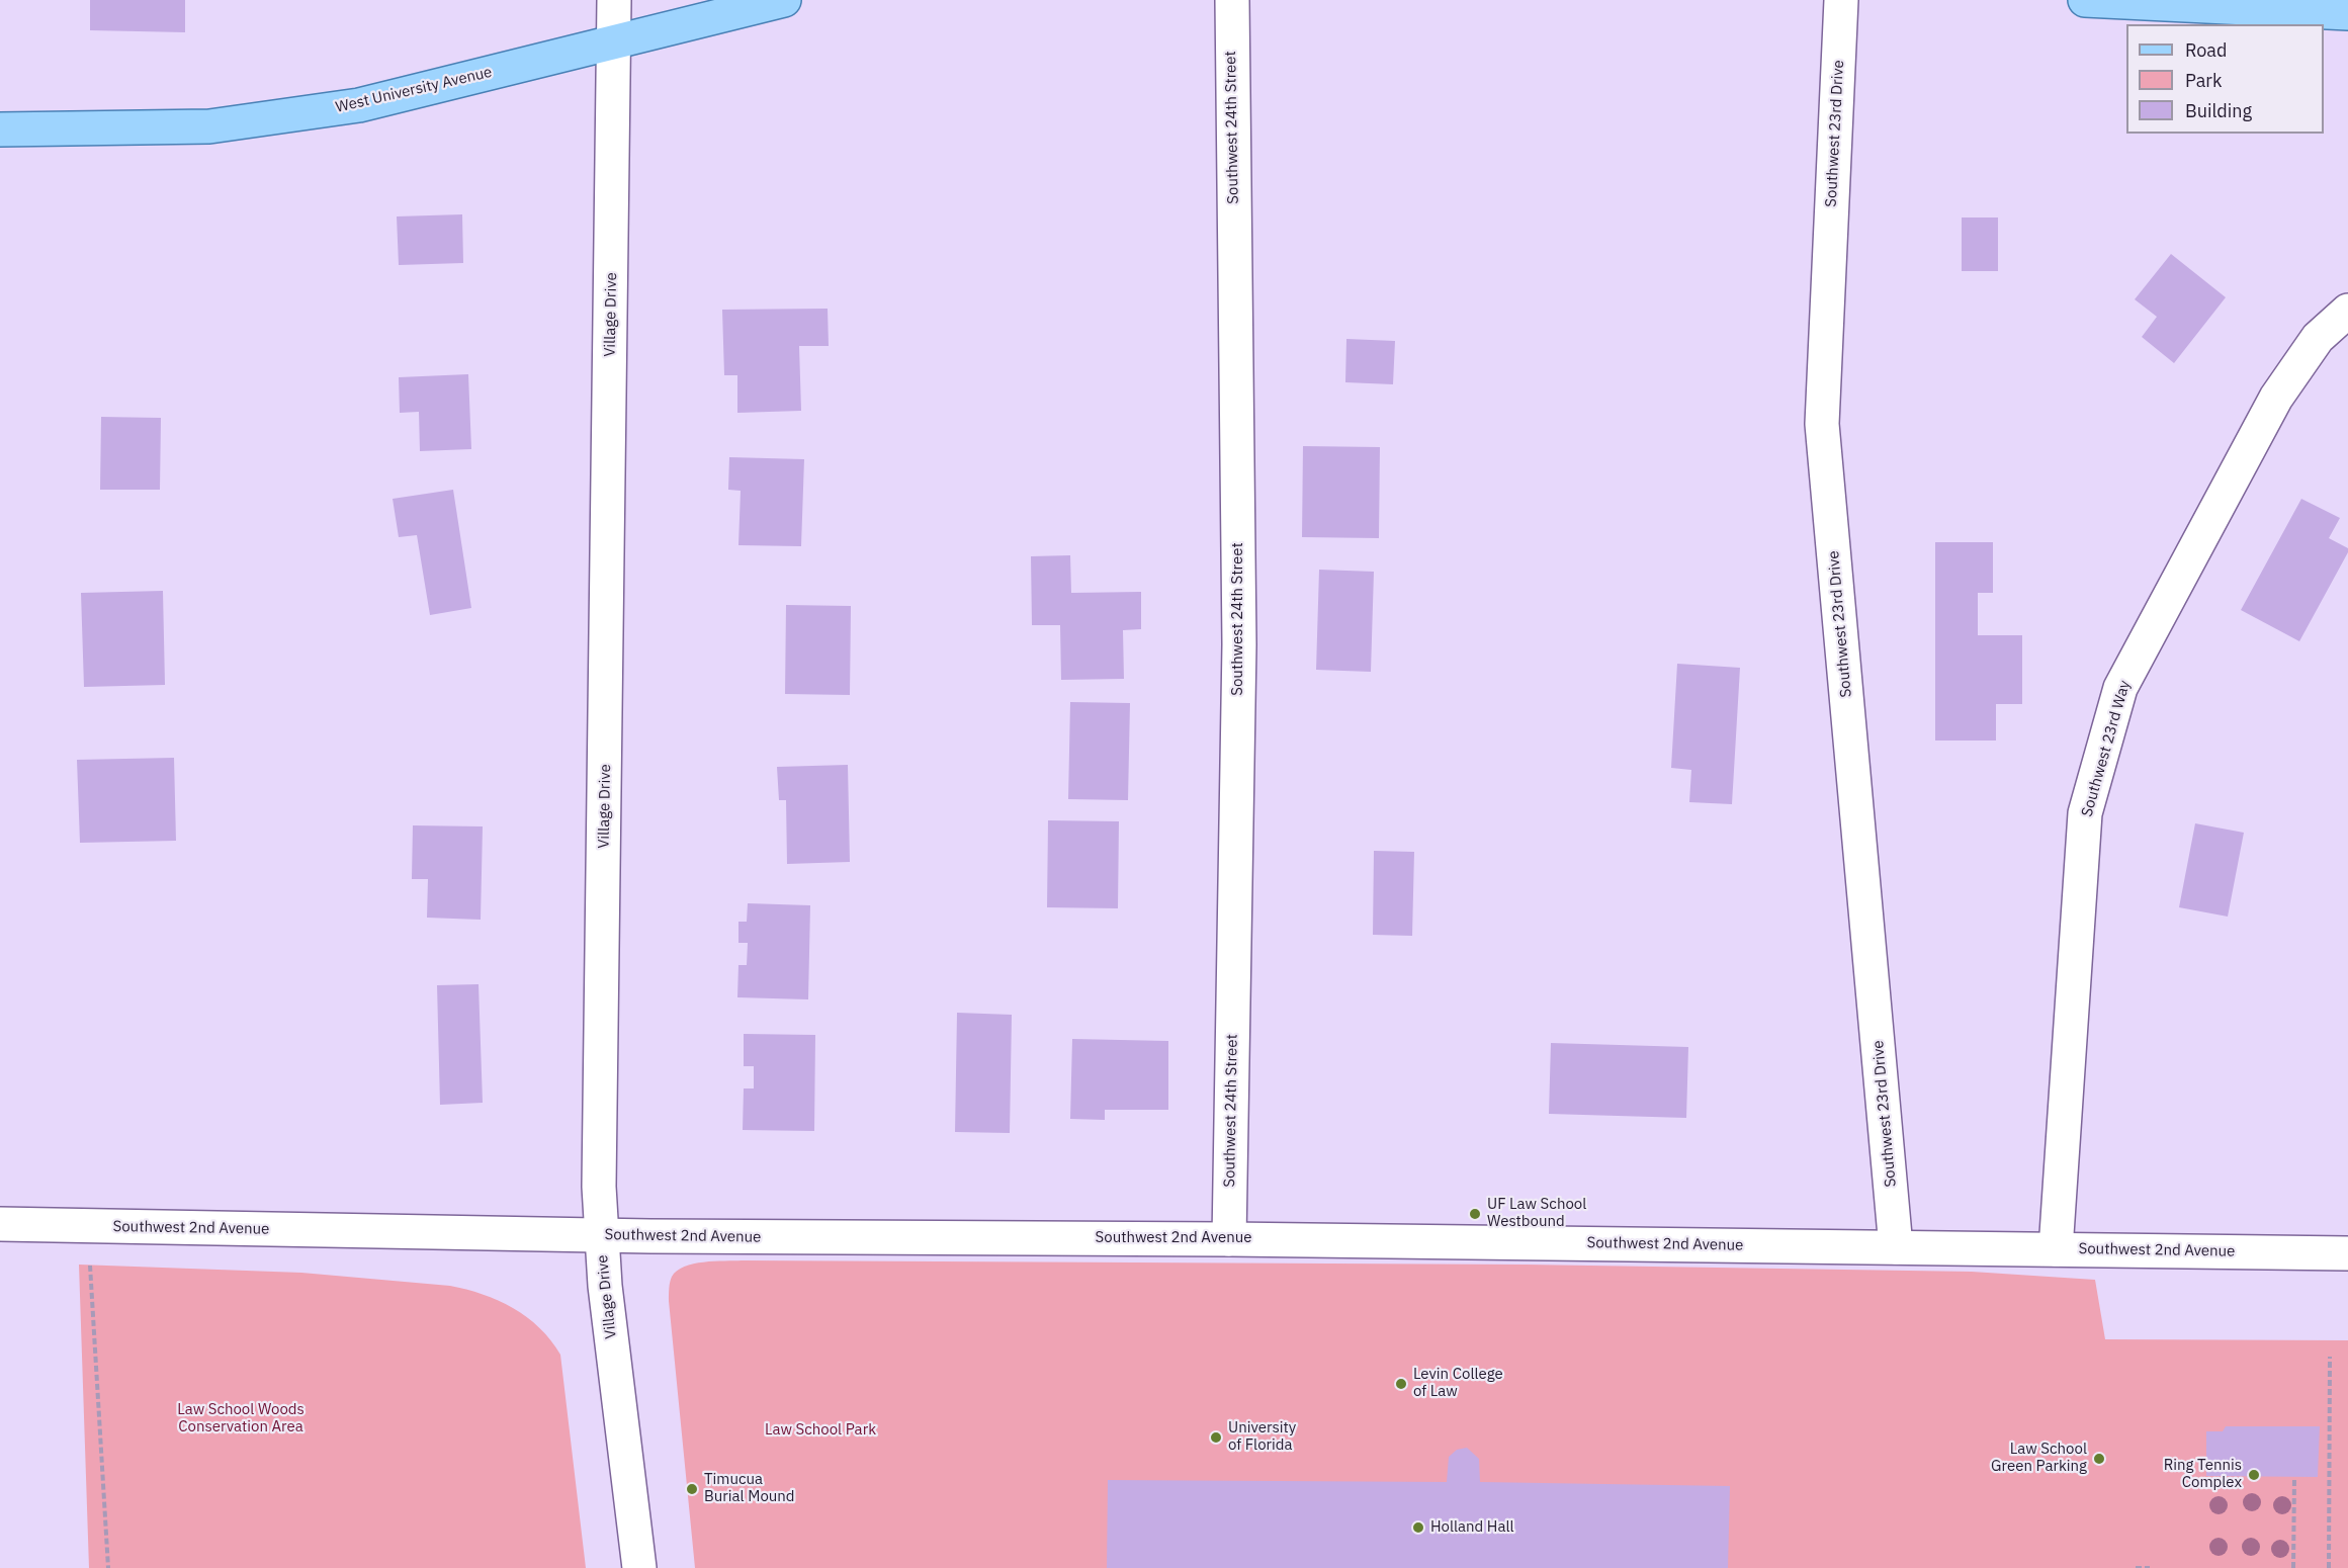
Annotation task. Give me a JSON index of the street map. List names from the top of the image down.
{
  "streets": {
    "main road": ["West University Avenue"],
    "street": [
      "Southwest 24th Street",
      "Southwest 23rd Drive",
      "Village Drive",
      "Southwest 23rd Way",
      "Southwest 2nd Avenue"
    ]
  },
  "crossings": [
    ["West University Avenue", "Village Drive"],
    ["Southwest 24th Street", "Southwest 2nd Avenue"],
    ["Southwest 23rd Drive", "Southwest 2nd Avenue"],
    ["Village Drive", "Southwest 2nd Avenue"],
    ["Southwest 23rd Way", "Southwest 2nd Avenue"]
  ],
  "parks": ["Law School Woods Conservation Area", "Law School Park"],
  "places": [
    "UF Law School Westbound",
    "Levin College of Law",
    "University of Florida",
    "Law School Green Parking",
    "Ring Tennis Complex",
    "Timucua Burial Mound",
    "Holland Hall"
  ],
  "legend": ["Road", "Park", "Building"]
}
